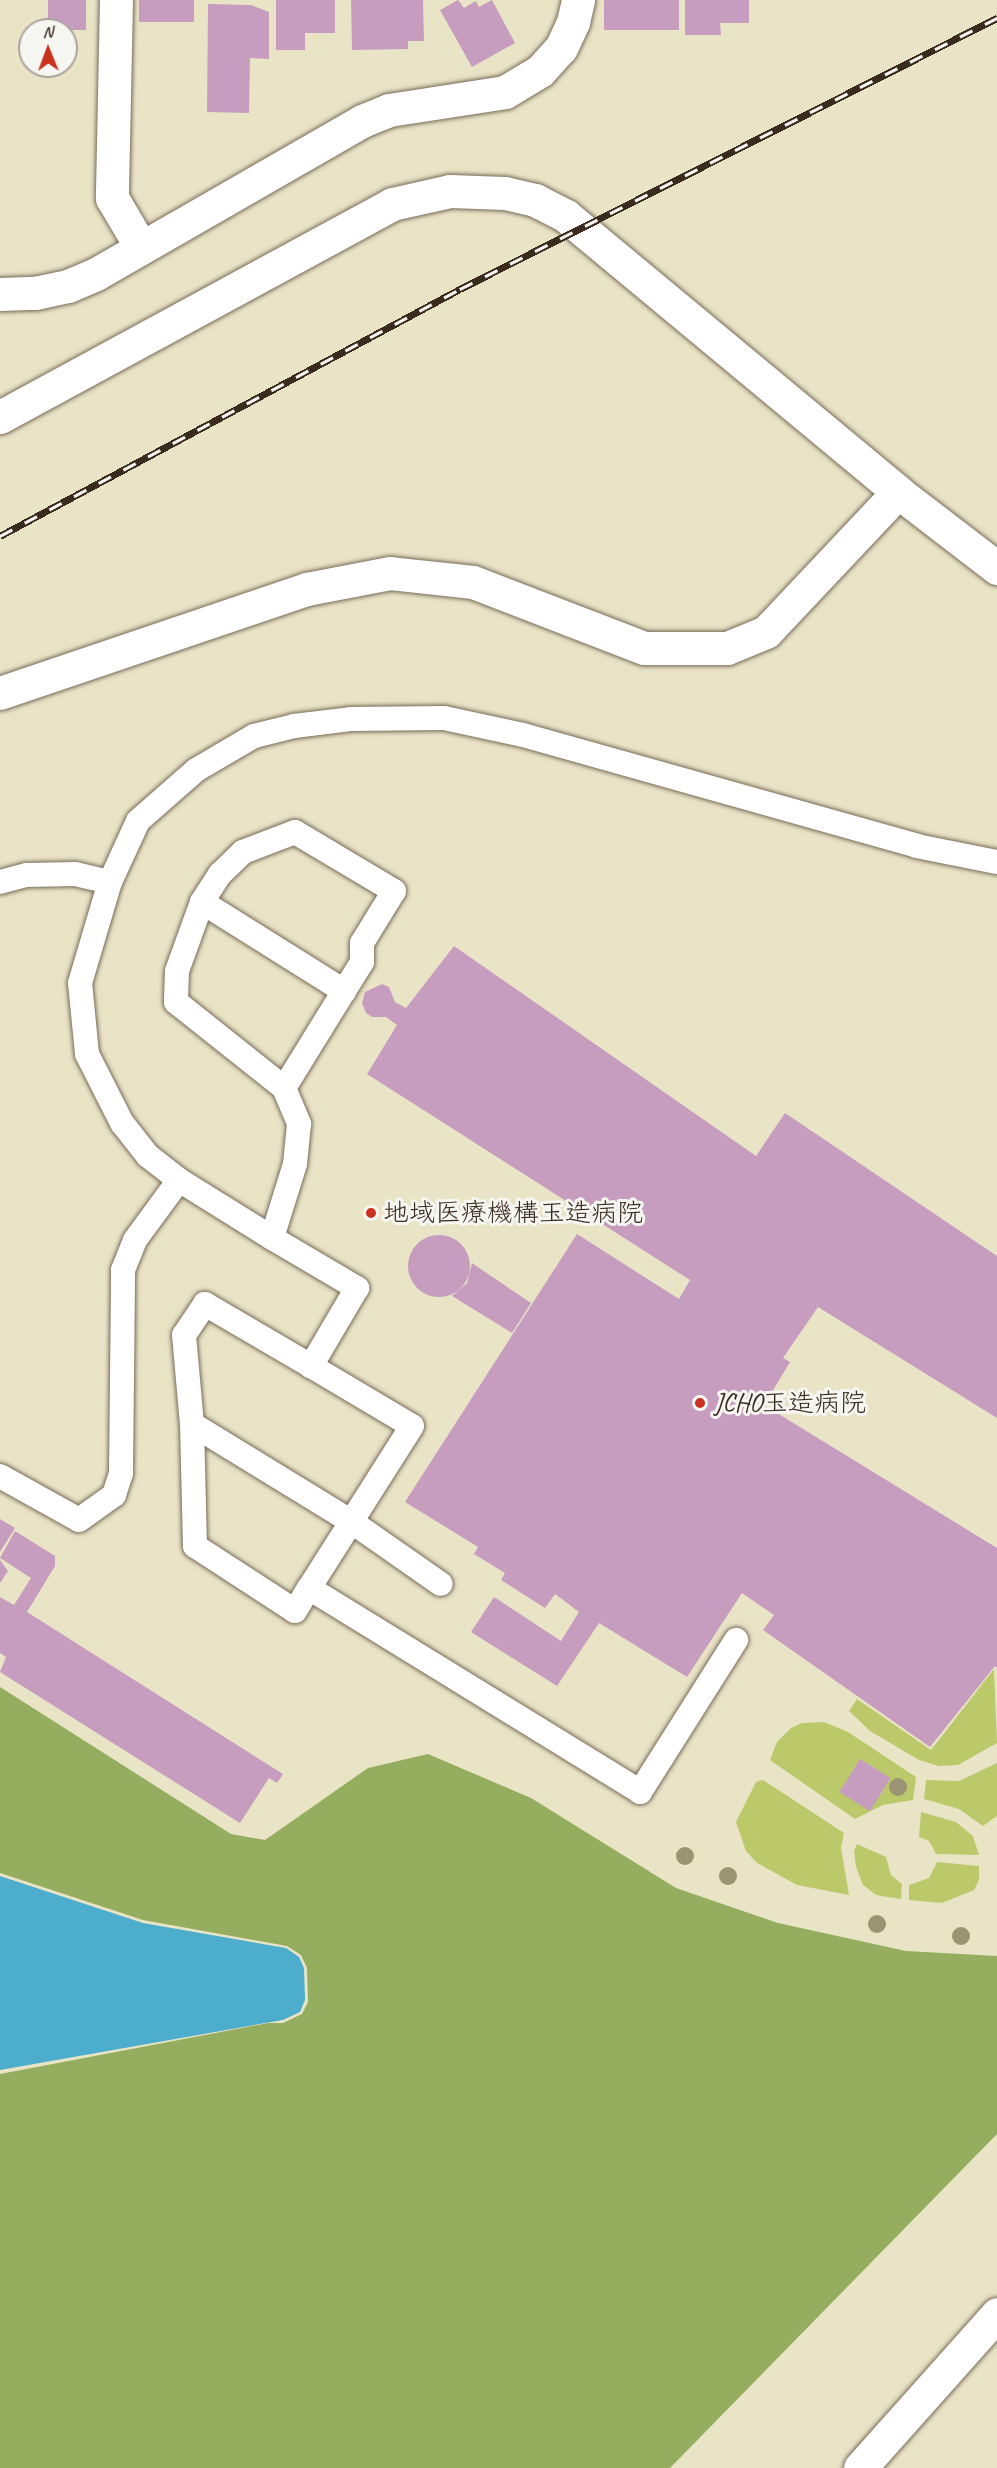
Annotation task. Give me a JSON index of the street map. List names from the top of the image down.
{
  "places": ["地域医療機構玉造病院", "JCHO玉造病院"],
  "north": "top"
}
